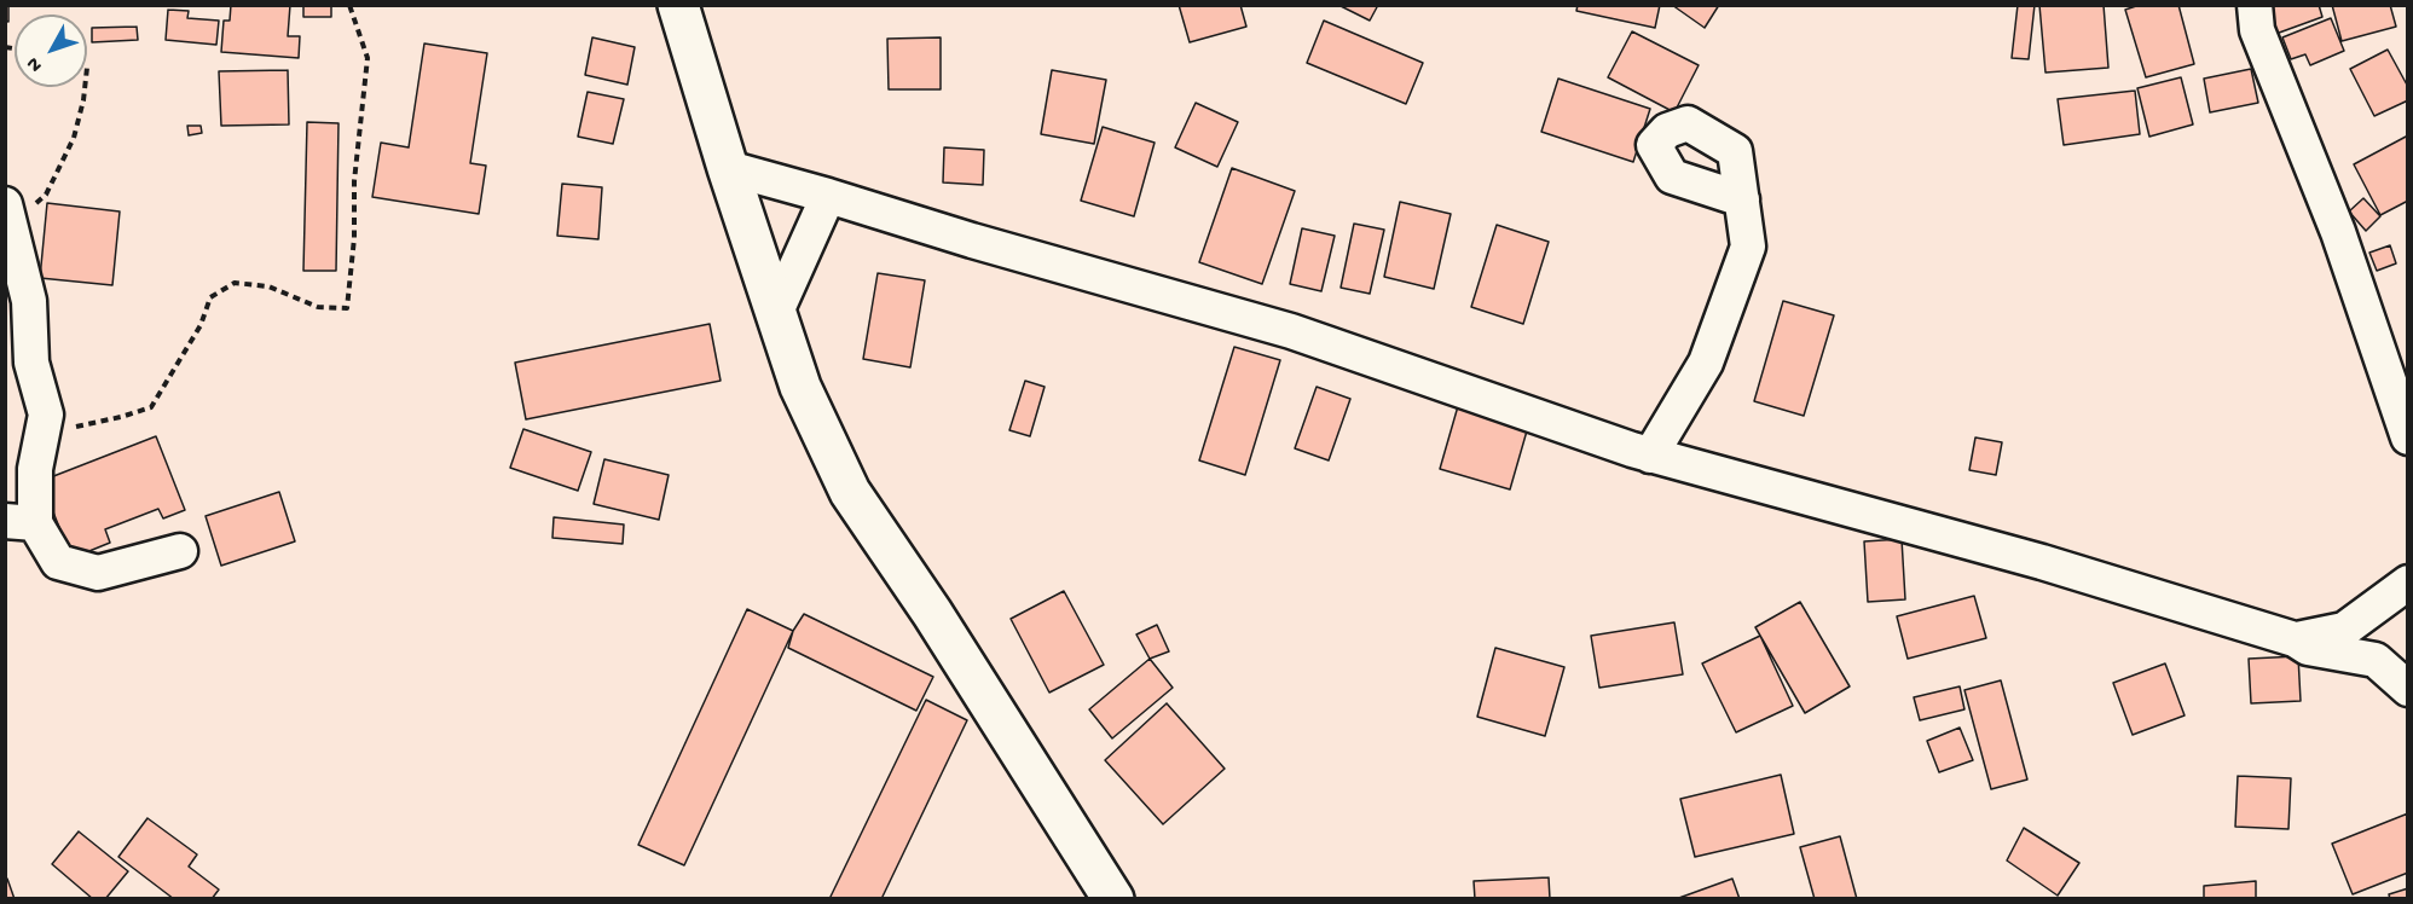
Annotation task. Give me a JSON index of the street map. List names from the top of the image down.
{
  "north": "bottom left"
}
